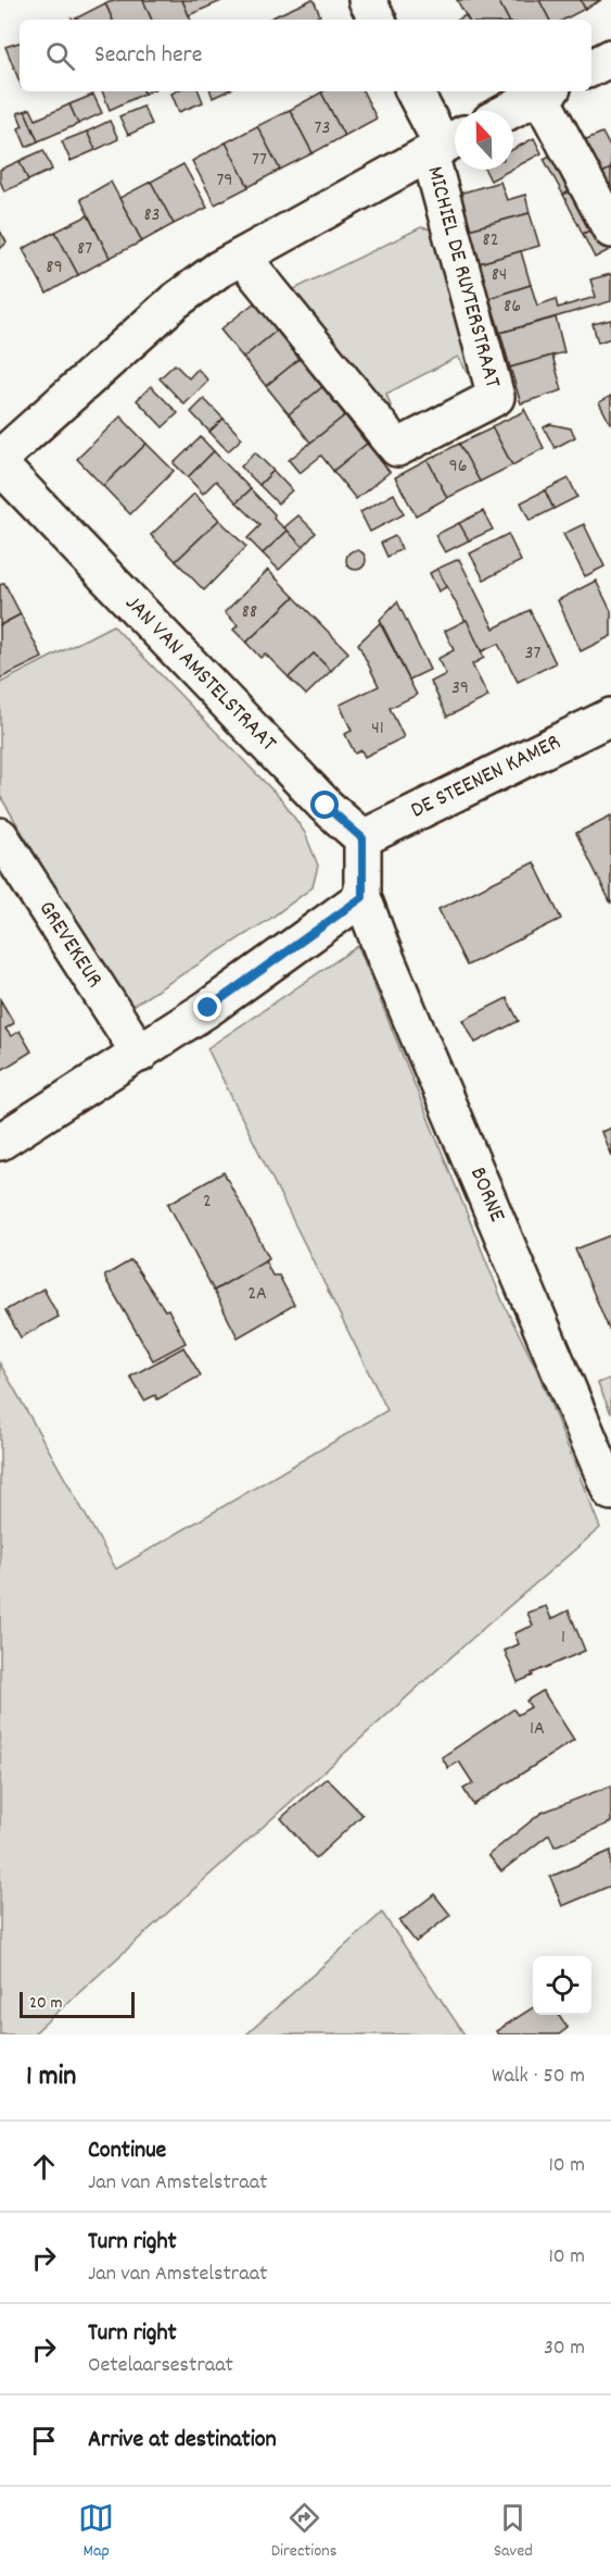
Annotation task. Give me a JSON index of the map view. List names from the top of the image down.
{
  "streets": {
    "street": [
      "MICHIEL DE RUYTERSTRAAT",
      "JAN VAN AMSTELSTRAAT",
      "DE STEENEN KAMER",
      "GREVEKEUR",
      "BORNE"
    ]
  },
  "crossings": [
    ["JAN VAN AMSTELSTRAAT", "DE STEENEN KAMER"]
  ],
  "house_numbers": [
    "73",
    "77",
    "79",
    "83",
    "82",
    "87",
    "89",
    "84",
    "86",
    "96",
    "88",
    "37",
    "39",
    "41",
    "2",
    "2A",
    "1",
    "1A"
  ],
  "scale_bar": "20 m",
  "north": "top",
  "page": {
    "search": "Search here",
    "scale": "20 m",
    "heading": ["1 min", "Walk · 50 m"],
    "list": [
      ["Continue", "Jan van Amstelstraat", "10 m"],
      ["Turn right", "Jan van Amstelstraat", "10 m"],
      ["Turn right", "Oetelaarsestraat", "30 m"],
      "Arrive at destination"
    ],
    "nav": ["Map", "Directions", "Saved"]
  }
}
